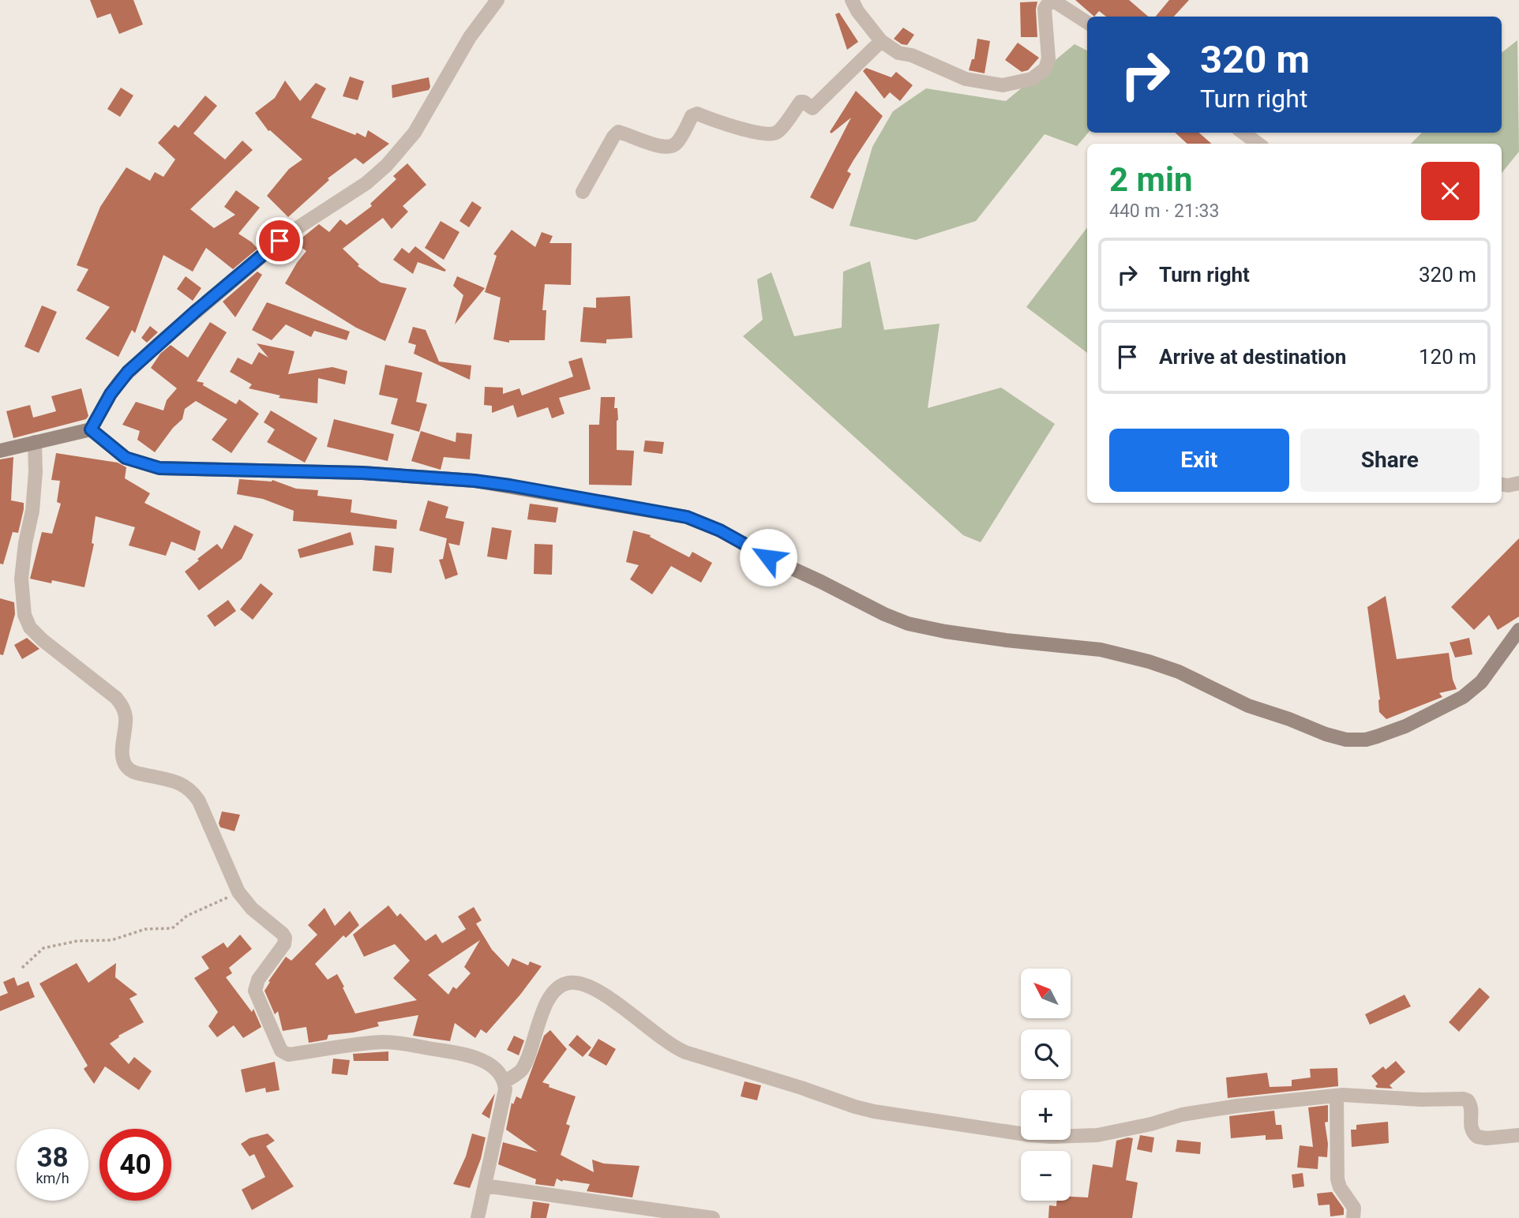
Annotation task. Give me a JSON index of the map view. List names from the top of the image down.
{
  "north": "top left",
  "page": {
    "turn": ["320 m", "Turn right"],
    "heading": ["2 min", "440 m · 21:33"],
    "list": [
      {
        "name": "Turn right",
        "value": "320 m"
      },
      {
        "name": "Arrive at destination",
        "value": "120 m"
      }
    ],
    "buttons": ["Exit", "Share"],
    "map_buttons": ["+", "−"],
    "speed": "38 km/h",
    "limit": "40"
  }
}
